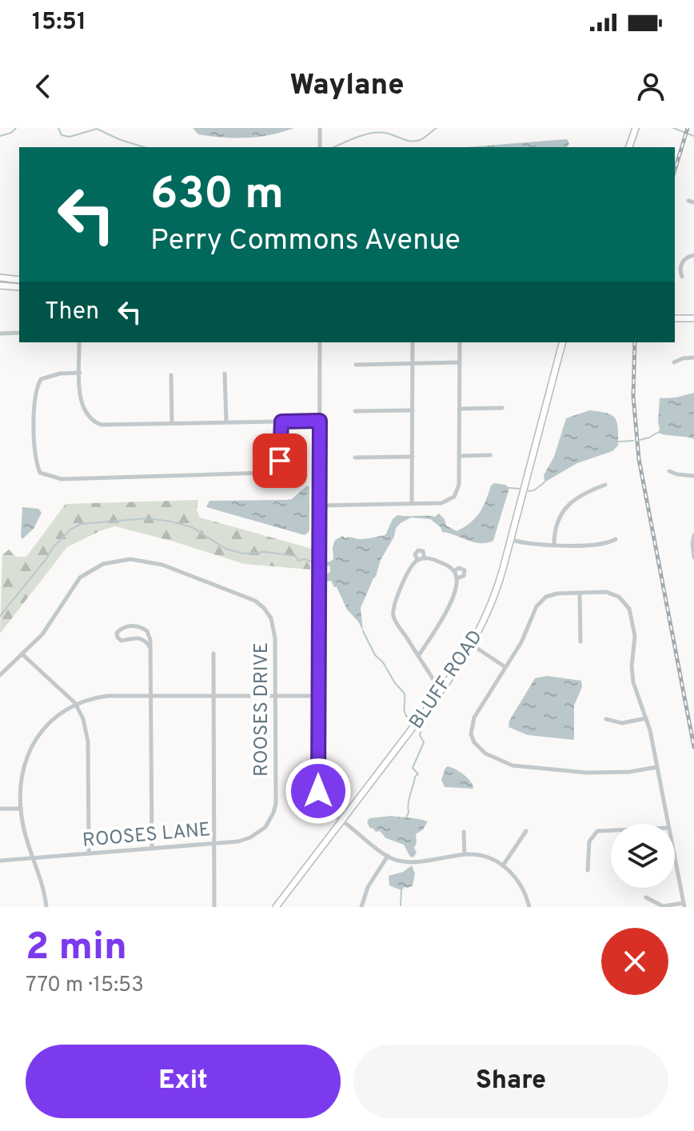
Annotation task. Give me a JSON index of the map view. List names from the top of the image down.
{
  "streets": {
    "main road": ["BLUFF ROAD"],
    "street": ["ROOSES DRIVE", "ROOSES LANE"]
  },
  "crossings": [
    ["ROOSES DRIVE", "ROOSES LANE"]
  ],
  "page": {
    "status": "15:51",
    "header": "Waylane",
    "turn": ["630 m", "Perry Commons Avenue"],
    "then": "Then",
    "heading": ["2 min", "770 m · 15:53"],
    "buttons": ["Exit", "Share"]
  }
}
